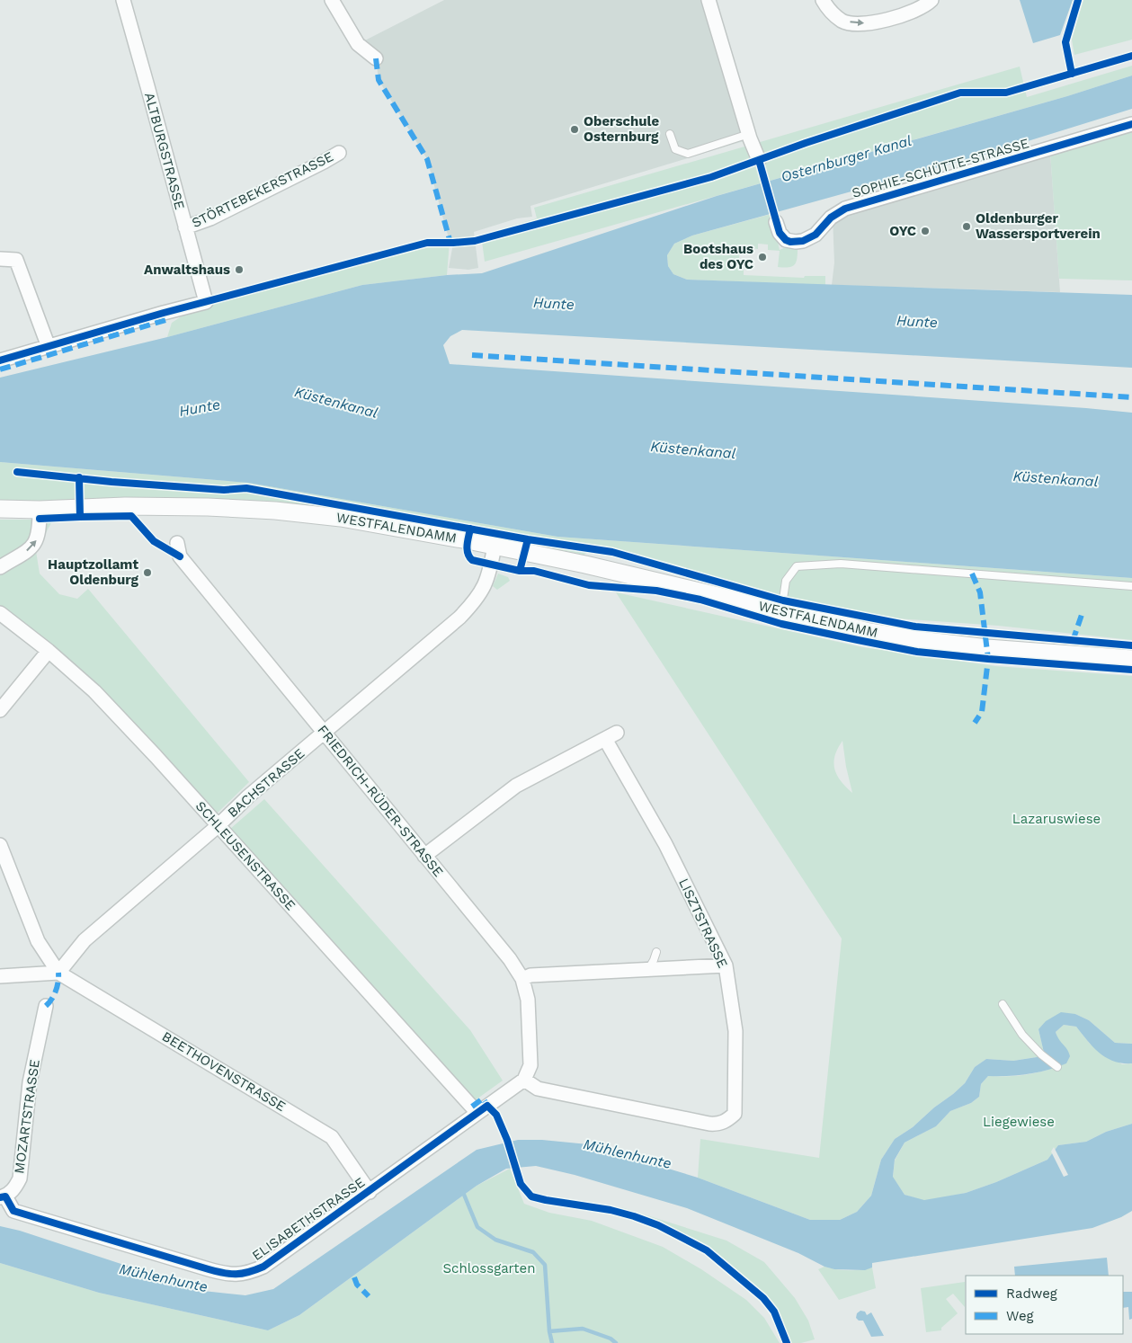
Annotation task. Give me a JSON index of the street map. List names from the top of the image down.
{
  "streets": {
    "street": [
      "ALTBURGSTRASSE",
      "SOPHIE-SCHÜTTE-STRASSE",
      "STÖRTEBEKERSTRASSE",
      "WESTFALENDAMM",
      "BACHSTRASSE",
      "FRIEDRICH-RÜDER-STRASSE",
      "SCHLEUSENSTRASSE",
      "LISZTSTRASSE",
      "BEETHOVENSTRASSE",
      "MOZARTSTRASSE",
      "ELISABETHSTRASSE"
    ]
  },
  "crossings": [
    ["ALTBURGSTRASSE", "STÖRTEBEKERSTRASSE"],
    ["WESTFALENDAMM", "BACHSTRASSE"],
    ["BACHSTRASSE", "FRIEDRICH-RÜDER-STRASSE"],
    ["BACHSTRASSE", "SCHLEUSENSTRASSE"],
    ["BACHSTRASSE", "BEETHOVENSTRASSE"],
    ["FRIEDRICH-RÜDER-STRASSE", "LISZTSTRASSE"],
    ["FRIEDRICH-RÜDER-STRASSE", "ELISABETHSTRASSE"],
    ["SCHLEUSENSTRASSE", "ELISABETHSTRASSE"],
    ["LISZTSTRASSE", "ELISABETHSTRASSE"],
    ["BEETHOVENSTRASSE", "ELISABETHSTRASSE"],
    ["MOZARTSTRASSE", "ELISABETHSTRASSE"]
  ],
  "water": [
    "Osternburger Kanal",
    "Hunte",
    "Küstenkanal",
    "Mühlenhunte"
  ],
  "parks": ["Lazaruswiese", "Liegewiese", "Schlossgarten"],
  "places": [
    "Oberschule Osternburg",
    "Oldenburger Wassersportverein",
    "OYC",
    "Bootshaus des OYC",
    "Anwaltshaus",
    "Hauptzollamt Oldenburg"
  ],
  "legend": ["Radweg", "Weg"]
}
